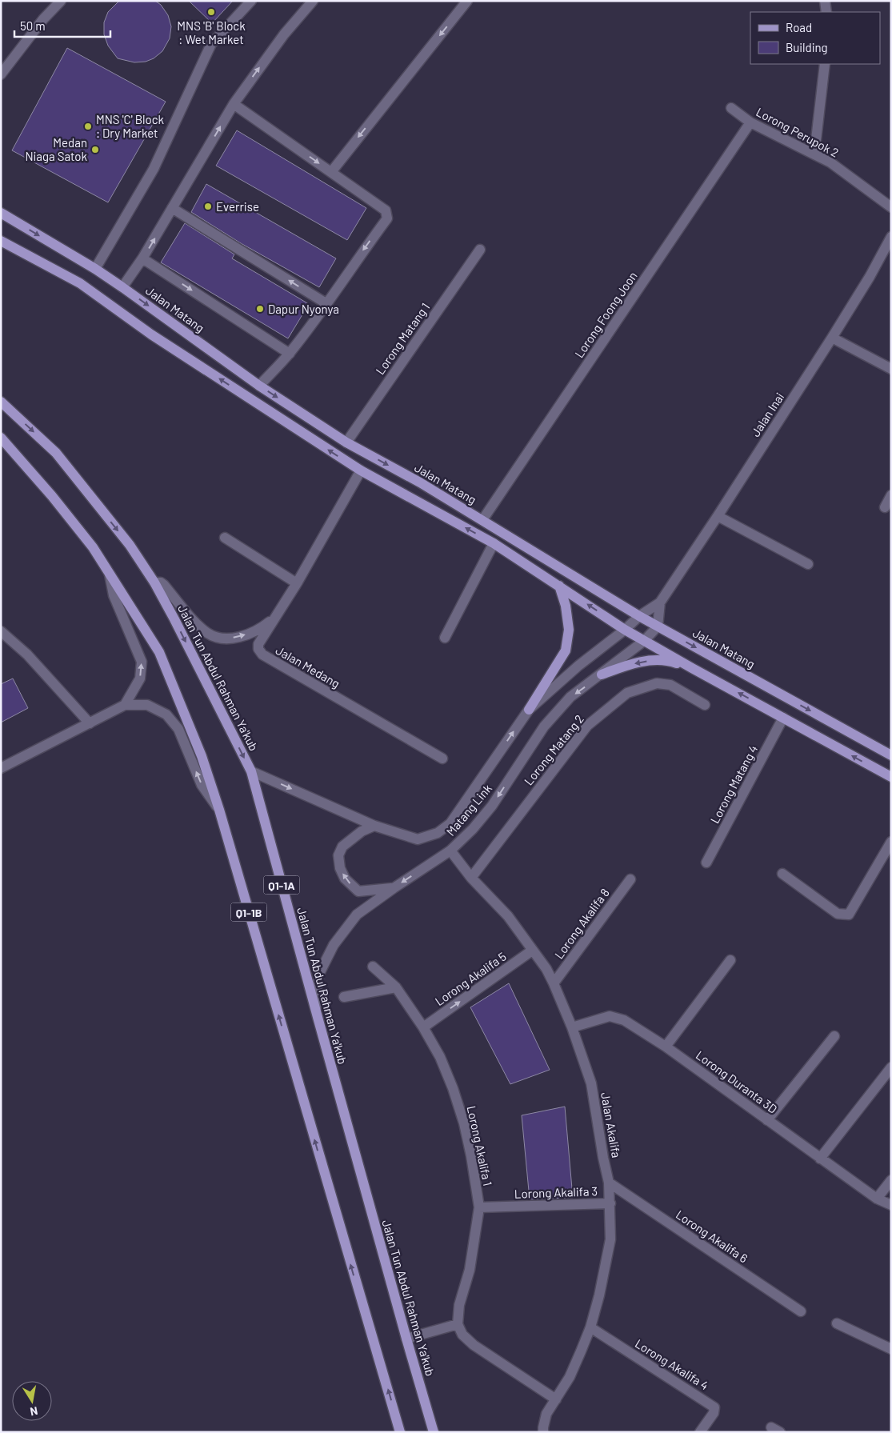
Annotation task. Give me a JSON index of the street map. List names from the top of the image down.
{
  "streets": {
    "main road": [
      "Jalan Matang",
      "Jalan Tun Abdul Rahman Ya'kub",
      "Q1-1A",
      "Q1-1B"
    ],
    "street": [
      "Lorong Perupok 2",
      "Lorong Foong Joon",
      "Lorong Matang 1",
      "Jalan Inai",
      "Jalan Medang",
      "Lorong Matang 2",
      "Lorong Matang 4",
      "Matang Link",
      "Lorong Akalifa 8",
      "Lorong Akalifa 5",
      "Lorong Duranta 3D",
      "Jalan Akalifa",
      "Lorong Akalifa 1",
      "Lorong Akalifa 3",
      "Lorong Akalifa 6",
      "Lorong Akalifa 4"
    ]
  },
  "crossings": [
    ["Lorong Perupok 2", "Lorong Foong Joon"],
    ["Jalan Matang", "Lorong Foong Joon"],
    ["Jalan Matang", "Lorong Matang 1"],
    ["Jalan Matang", "Matang Link"],
    ["Jalan Inai", "Matang Link"],
    ["Jalan Tun Abdul Rahman Ya'kub", "Matang Link"],
    ["Lorong Matang 2", "Jalan Akalifa"],
    ["Matang Link", "Jalan Akalifa"],
    ["Lorong Akalifa 8", "Jalan Akalifa"],
    ["Lorong Akalifa 5", "Jalan Akalifa"],
    ["Lorong Akalifa 5", "Lorong Akalifa 1"],
    ["Lorong Duranta 3D", "Jalan Akalifa"],
    ["Jalan Akalifa", "Lorong Akalifa 3"],
    ["Jalan Akalifa", "Lorong Akalifa 6"],
    ["Jalan Akalifa", "Lorong Akalifa 4"],
    ["Lorong Akalifa 1", "Lorong Akalifa 3"]
  ],
  "one_way": ["Lorong Akalifa 5"],
  "places": [
    "MNS 'B' Block : Wet Market",
    "MNS 'C' Block : Dry Market",
    "Medan Niaga Satok",
    "Everrise",
    "Dapur Nyonya"
  ],
  "legend": ["Road", "Building"],
  "scale_bar": "50 m",
  "north": "bottom"
}
